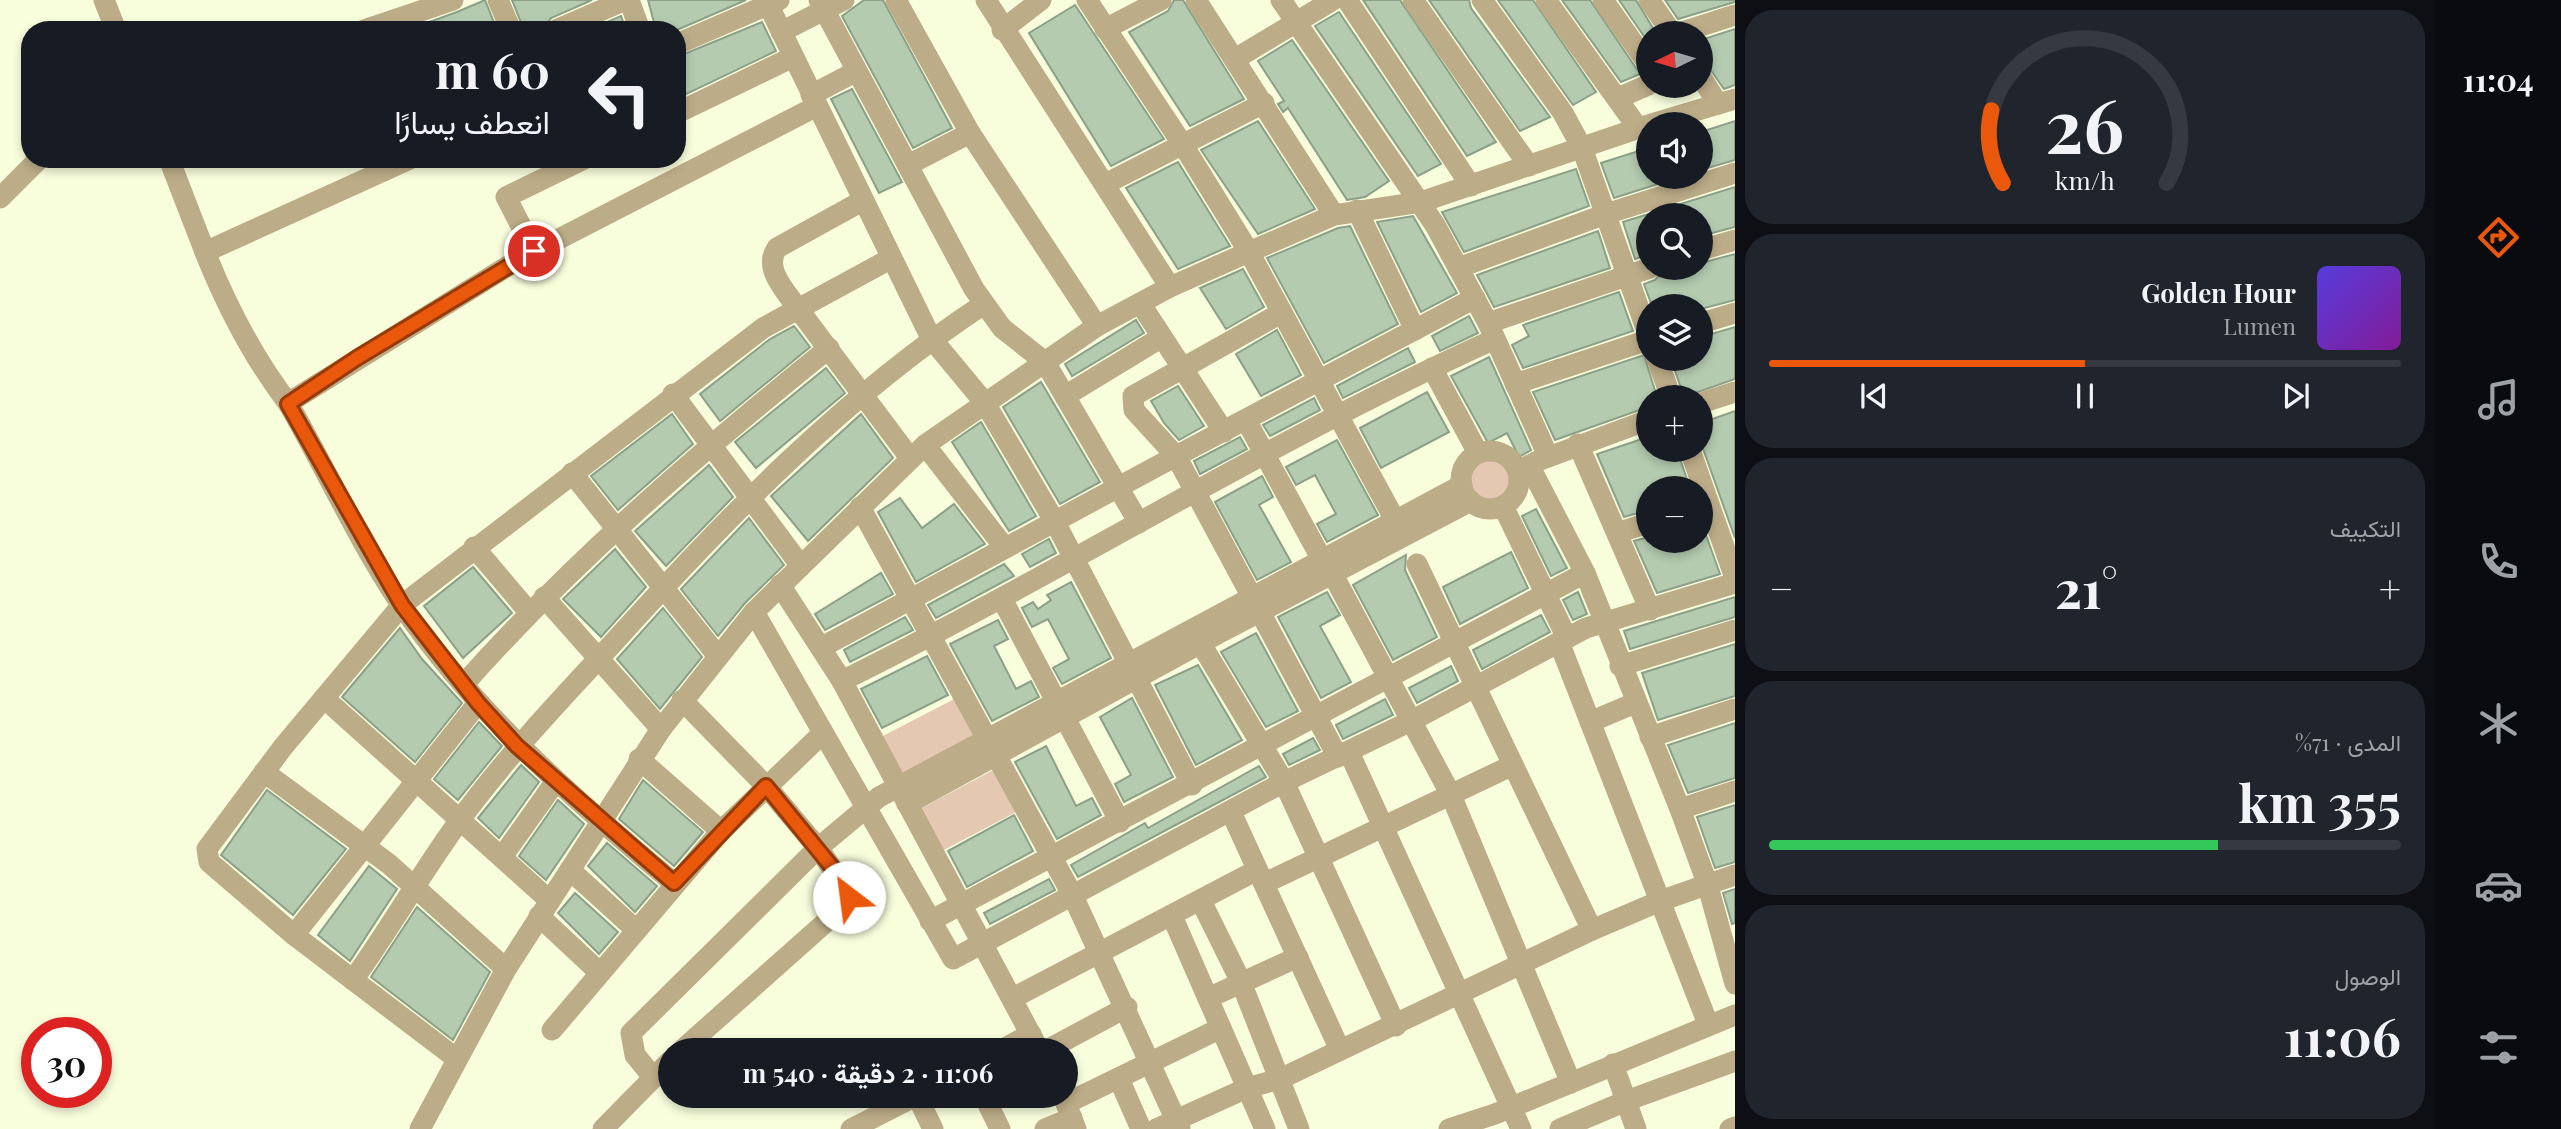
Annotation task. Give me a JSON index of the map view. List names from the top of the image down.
{
  "north": "left",
  "page": {
    "tabs": "11:04",
    "map_buttons": ["+", "−"],
    "turn": ["60 m", "انعطف يسارًا"],
    "song": ["Golden Hour", "Lumen"],
    "tile": [
      "التكييف",
      ["المدى · 71%", "355 km"],
      ["الوصول", "11:06"]
    ],
    "heat": ["−", "21°", "+"],
    "limit": "30",
    "trip": "11:06 · 2 دقيقة · 540 m",
    "gauge": ["26", "km/h"]
  }
}
